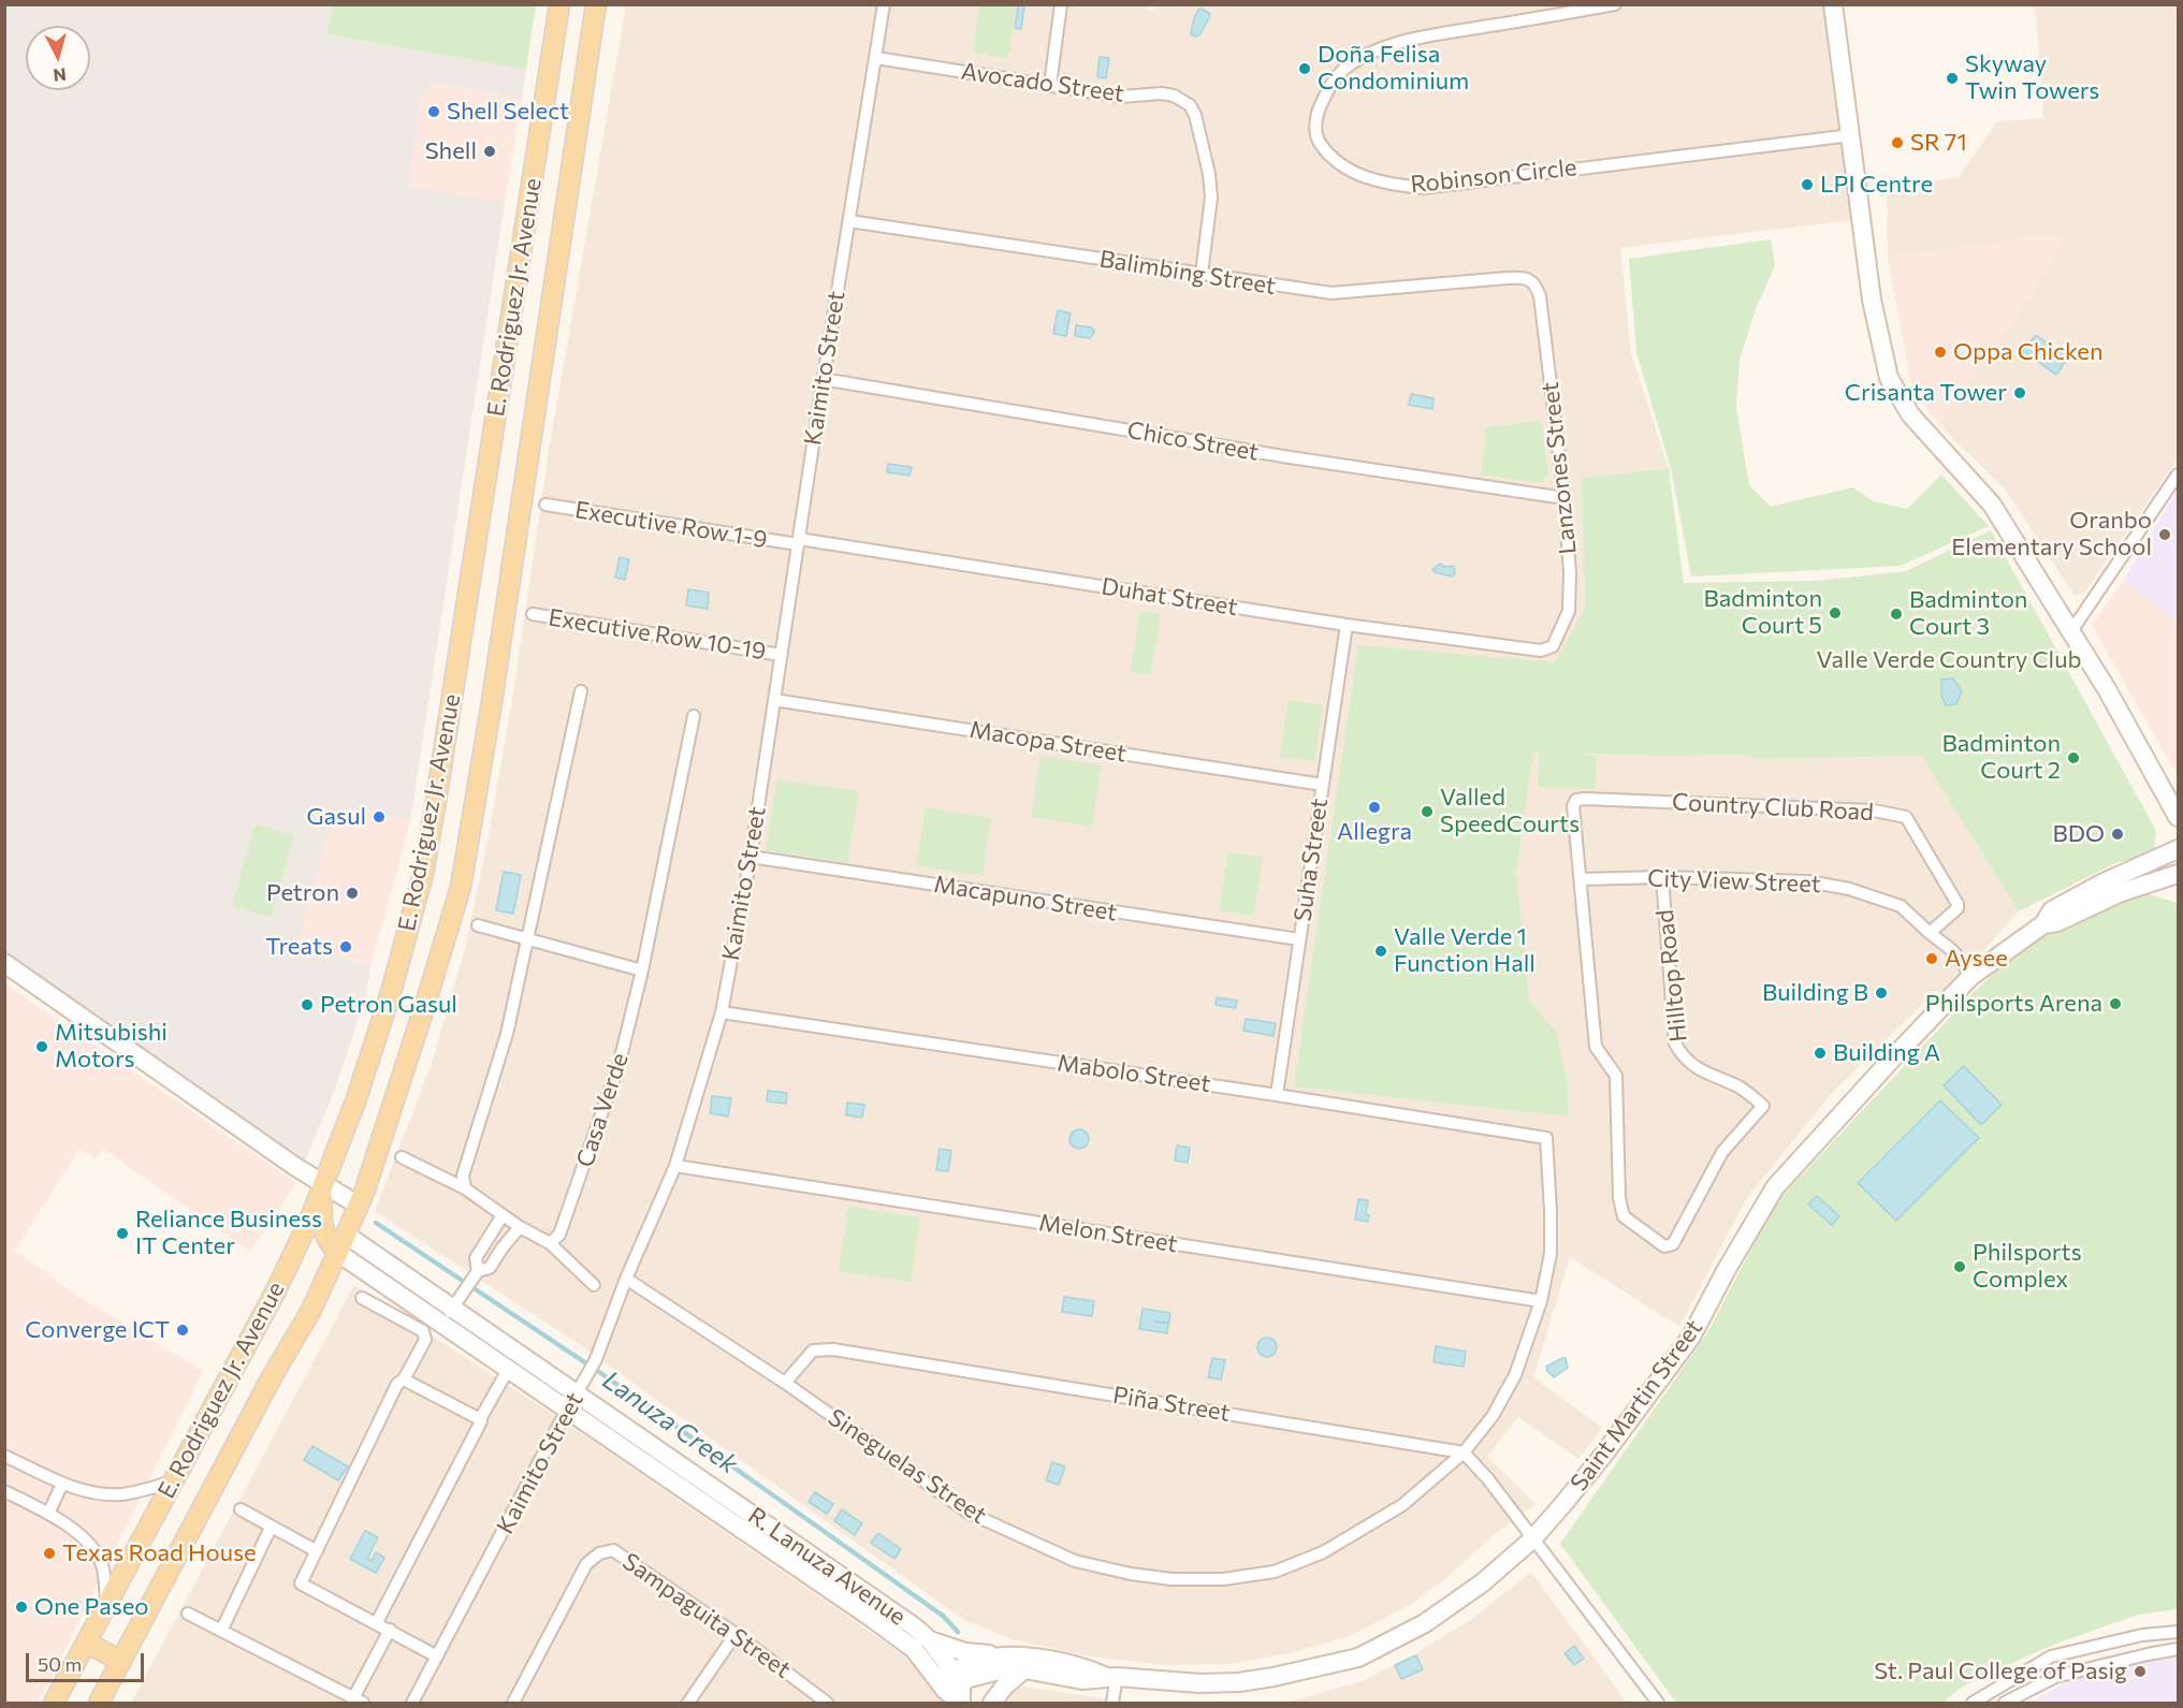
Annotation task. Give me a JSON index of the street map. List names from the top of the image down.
{
  "streets": {
    "main road": ["E. Rodriguez Jr. Avenue"],
    "street": [
      "Avocado Street",
      "Robinson Circle",
      "Balimbing Street",
      "Kaimito Street",
      "Chico Street",
      "Lanzones Street",
      "Executive Row 1-9",
      "Duhat Street",
      "Executive Row 10-19",
      "Macopa Street",
      "Country Club Road",
      "Suha Street",
      "City View Street",
      "Macapuno Street",
      "Hilltop Road",
      "Mabolo Street",
      "Casa Verde",
      "Melon Street",
      "Piña Street",
      "Saint Martin Street",
      "Sineguelas Street",
      "R. Lanuza Avenue",
      "Sampaguita Street"
    ]
  },
  "crossings": [
    ["Avocado Street", "Balimbing Street"],
    ["Avocado Street", "Kaimito Street"],
    ["Balimbing Street", "Kaimito Street"],
    ["Balimbing Street", "Lanzones Street"],
    ["E. Rodriguez Jr. Avenue", "R. Lanuza Avenue"],
    ["Kaimito Street", "Chico Street"],
    ["Kaimito Street", "Executive Row 1-9"],
    ["Kaimito Street", "Duhat Street"],
    ["Kaimito Street", "Executive Row 10-19"],
    ["Kaimito Street", "Macopa Street"],
    ["Kaimito Street", "Macapuno Street"],
    ["Kaimito Street", "Mabolo Street"],
    ["Kaimito Street", "Melon Street"],
    ["Kaimito Street", "Sineguelas Street"],
    ["Kaimito Street", "R. Lanuza Avenue"],
    ["Chico Street", "Lanzones Street"],
    ["Lanzones Street", "Duhat Street"],
    ["Executive Row 1-9", "Duhat Street"],
    ["Duhat Street", "Suha Street"],
    ["Macopa Street", "Suha Street"],
    ["Country Club Road", "City View Street"],
    ["Country Club Road", "Hilltop Road"],
    ["Suha Street", "Macapuno Street"],
    ["Suha Street", "Mabolo Street"],
    ["City View Street", "Hilltop Road"],
    ["City View Street", "Saint Martin Street"],
    ["Mabolo Street", "Sineguelas Street"],
    ["Melon Street", "Sineguelas Street"],
    ["Piña Street", "Sineguelas Street"],
    ["Saint Martin Street", "R. Lanuza Avenue"]
  ],
  "water": ["Lanuza Creek"],
  "parks": ["Valle Verde Country Club"],
  "places": [
    "Doña Felisa Condominium",
    "Skyway Twin Towers",
    "Shell Select",
    "SR 71",
    "Shell",
    "LPI Centre",
    "Oppa Chicken",
    "Crisanta Tower",
    "Oranbo Elementary School",
    "Badminton Court 5",
    "Badminton Court 3",
    "Badminton Court 2",
    "Allegra",
    "Valled SpeedCourts",
    "Gasul",
    "BDO",
    "Petron",
    "Treats",
    "Valle Verde 1 Function Hall",
    "Aysee",
    "Building B",
    "Philsports Arena",
    "Petron Gasul",
    "Mitsubishi Motors",
    "Building A",
    "Reliance Business IT Center",
    "Philsports Complex",
    "Converge ICT",
    "Texas Road House",
    "One Paseo",
    "St. Paul College of Pasig"
  ],
  "scale_bar": "50 m",
  "north": "bottom"
}
